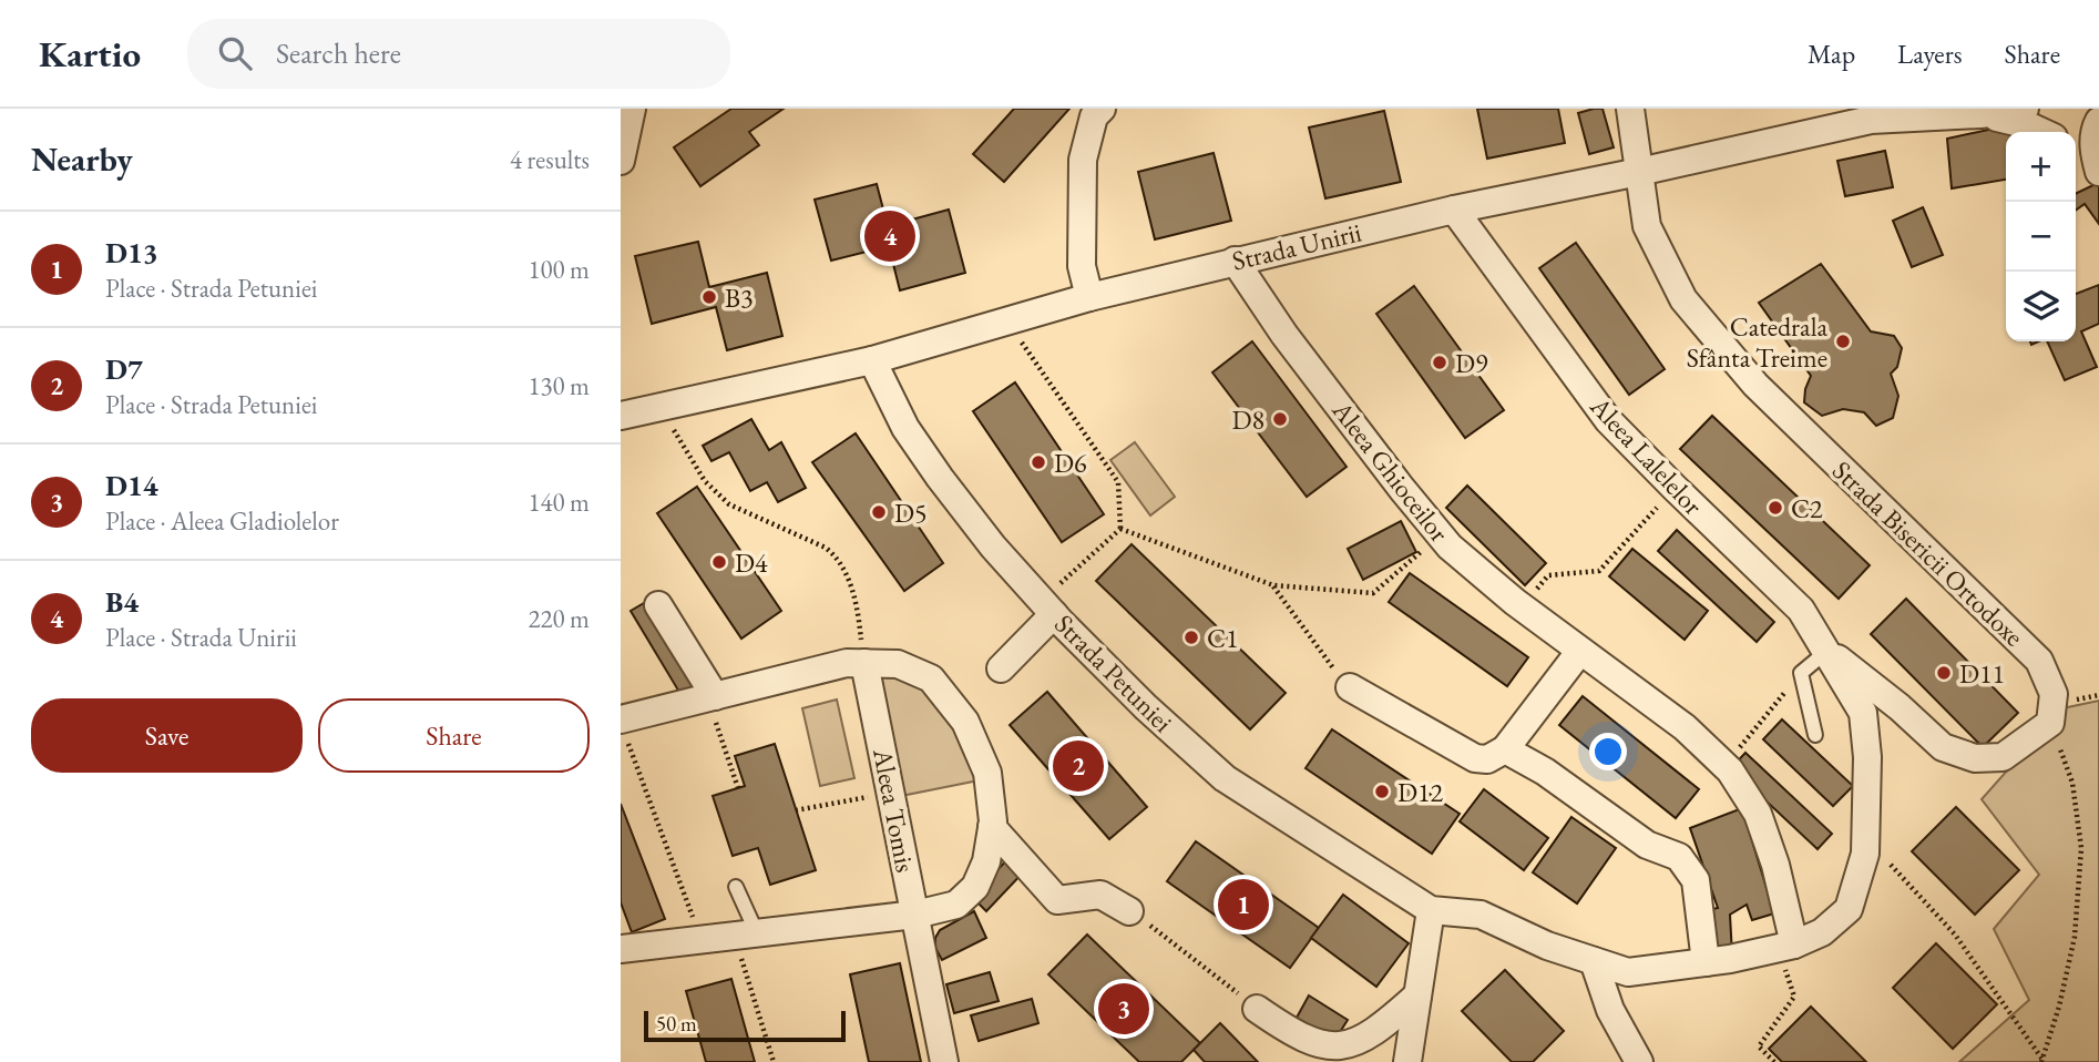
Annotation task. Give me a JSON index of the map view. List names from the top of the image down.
{
  "streets": {
    "street": [
      "Strada Unirii",
      "Aleea Lalelelor",
      "Aleea Ghioceilor",
      "Strada Bisericii Ortodoxe",
      "Strada Petuniei",
      "Aleea Tomis"
    ]
  },
  "crossings": [
    ["Strada Unirii", "Aleea Lalelelor"],
    ["Strada Unirii", "Aleea Ghioceilor"],
    ["Strada Unirii", "Strada Bisericii Ortodoxe"],
    ["Strada Unirii", "Strada Petuniei"]
  ],
  "places": [
    "B3",
    "Catedrala Sfânta Treime",
    "D9",
    "D8",
    "D6",
    "C2",
    "D5",
    "D4",
    "C1",
    "D11",
    "D12"
  ],
  "scale_bar": "50 m",
  "page": {
    "header": "Kartio",
    "search": "Search here",
    "nav": ["Map", "Layers", "Share"],
    "heading": ["Nearby", "4 results"],
    "map_buttons": ["+", "−"],
    "pins": [
      "4",
      "2",
      "1",
      "3"
    ],
    "list": [
      {
        "mark": "1",
        "name": "D13",
        "note": "Place · Strada Petuniei",
        "value": "100 m"
      },
      {
        "mark": "2",
        "name": "D7",
        "note": "Place · Strada Petuniei",
        "value": "130 m"
      },
      {
        "mark": "3",
        "name": "D14",
        "note": "Place · Aleea Gladiolelor",
        "value": "140 m"
      },
      {
        "mark": "4",
        "name": "B4",
        "note": "Place · Strada Unirii",
        "value": "220 m"
      }
    ],
    "buttons": ["Save", "Share"],
    "scale": "50 m"
  }
}
